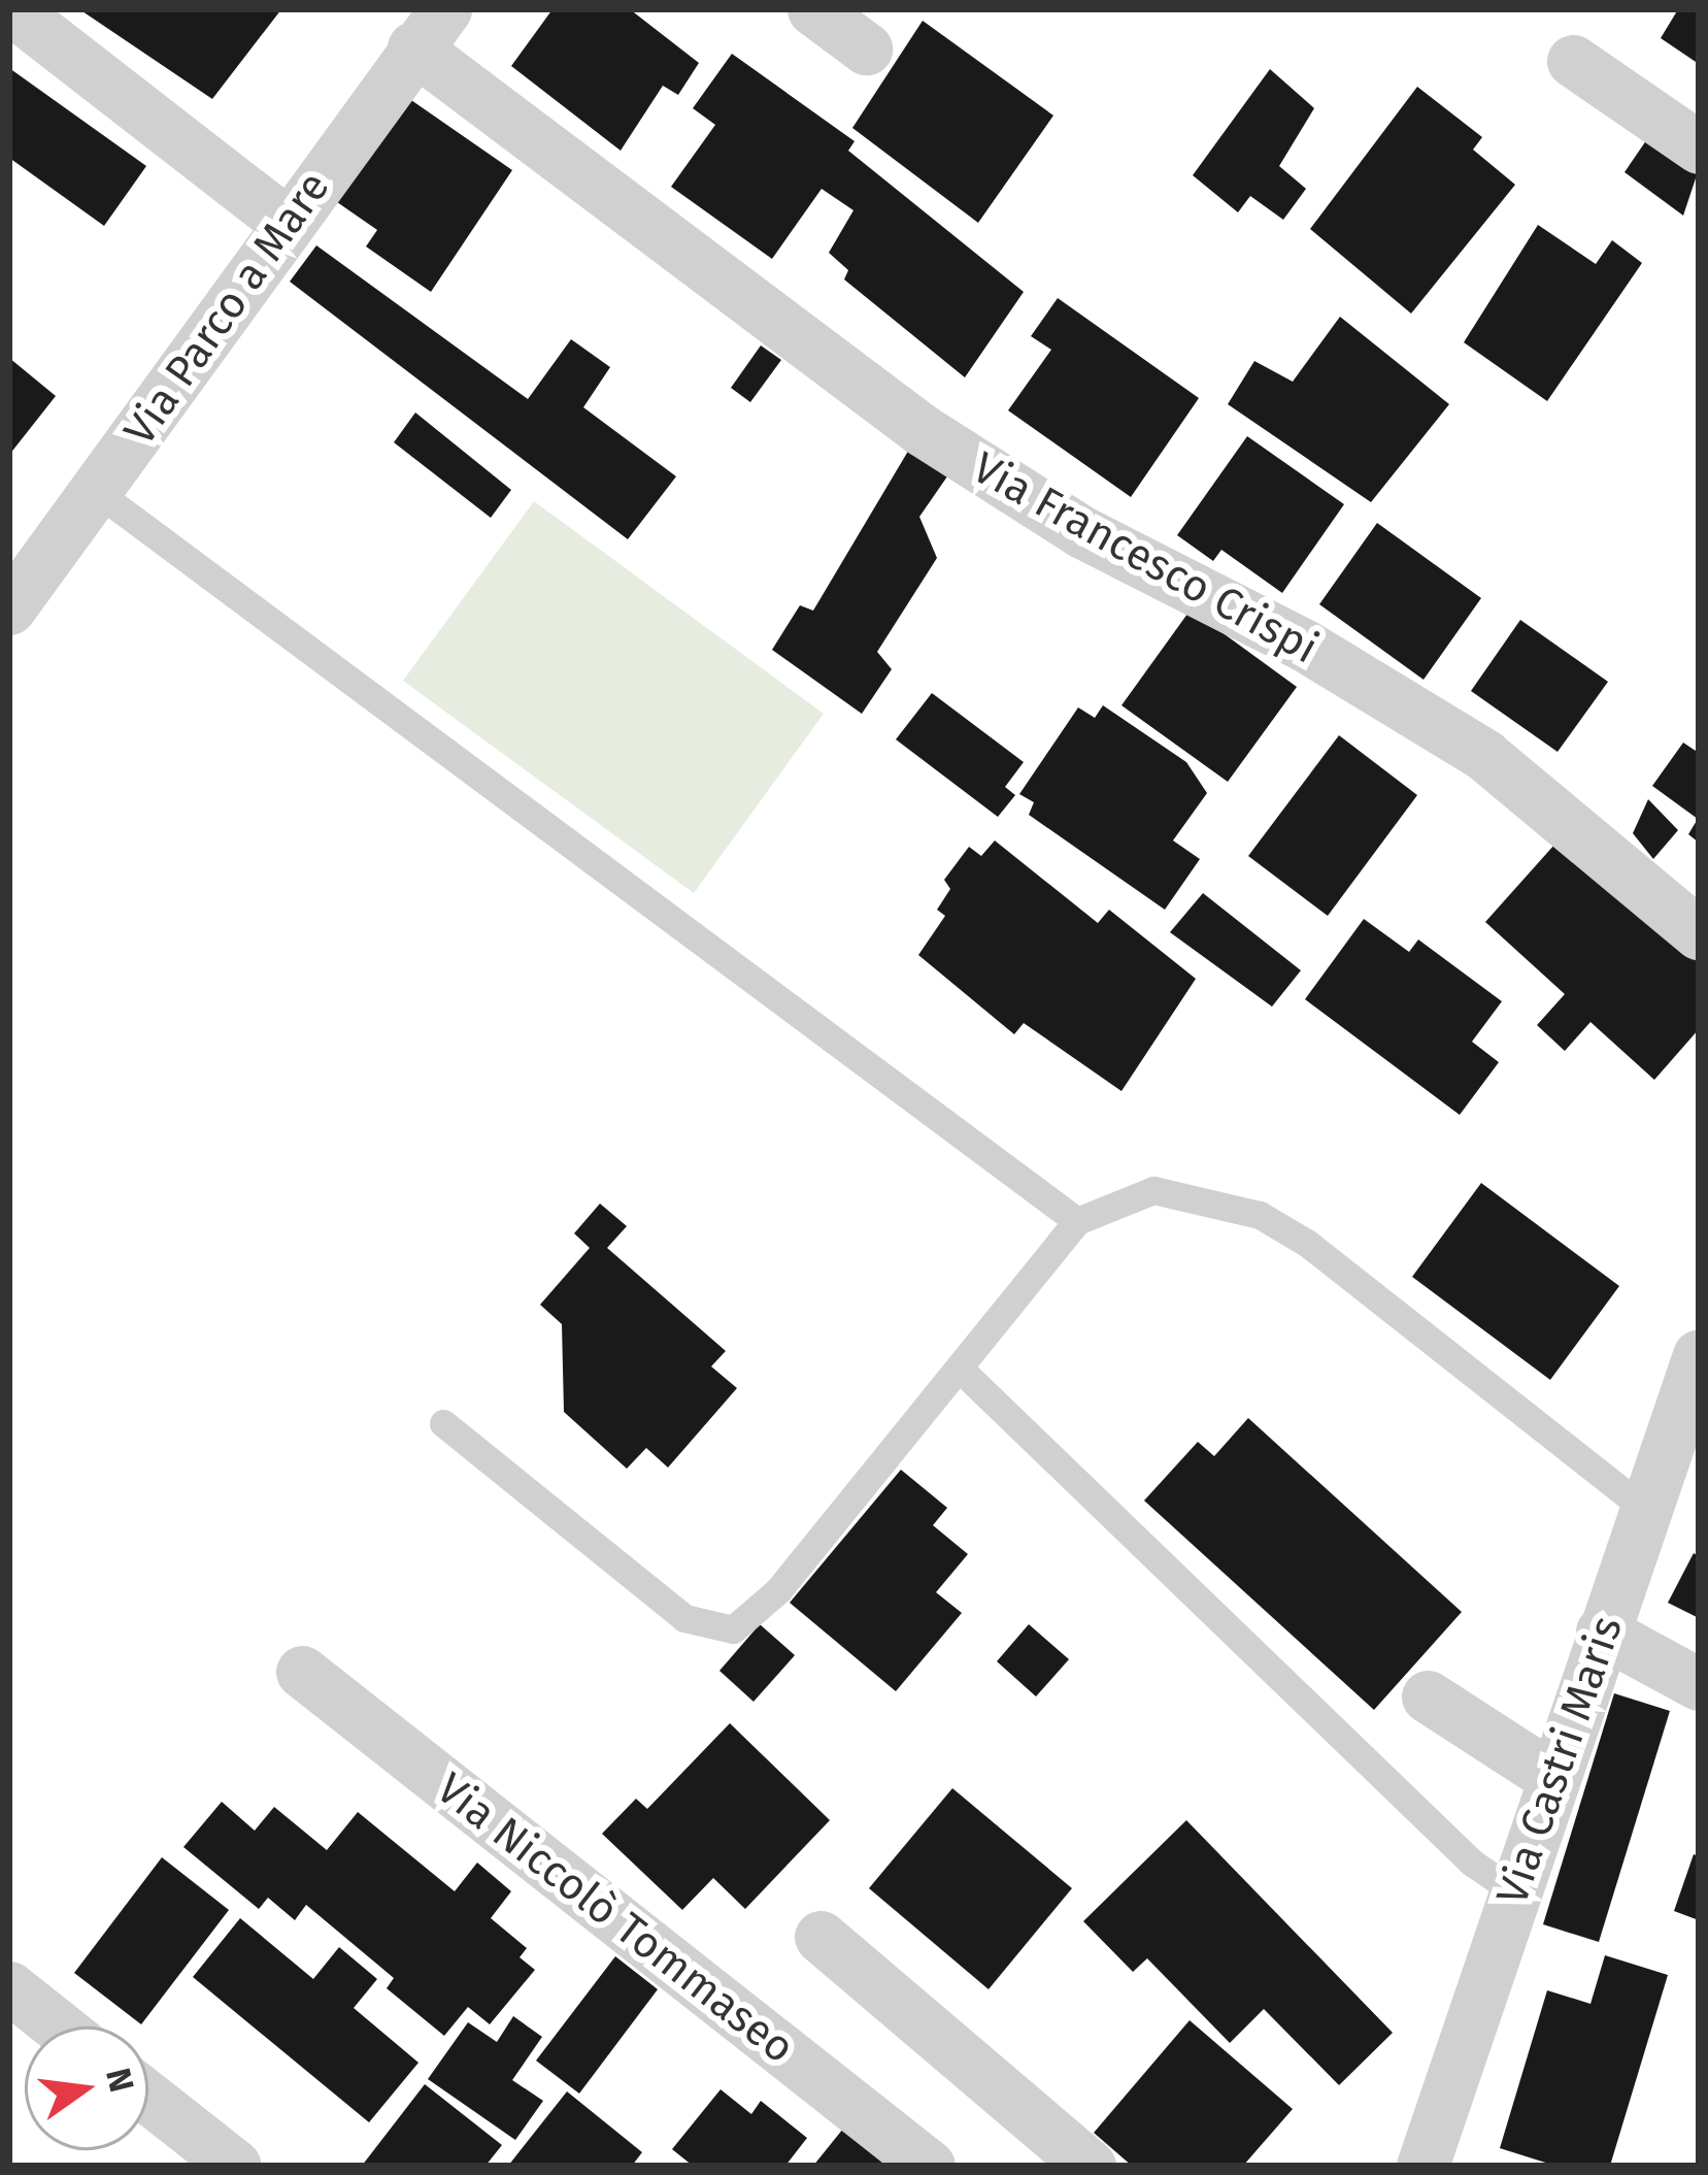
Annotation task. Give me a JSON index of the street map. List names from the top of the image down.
{
  "streets": {
    "street": [
      "Via Parco a Mare",
      "Via Francesco Crispi",
      "Via Castri Maris",
      "Via Niccolò Tommaseo"
    ]
  },
  "crossings": [
    ["Via Parco a Mare", "Via Francesco Crispi"]
  ],
  "north": "right"
}
